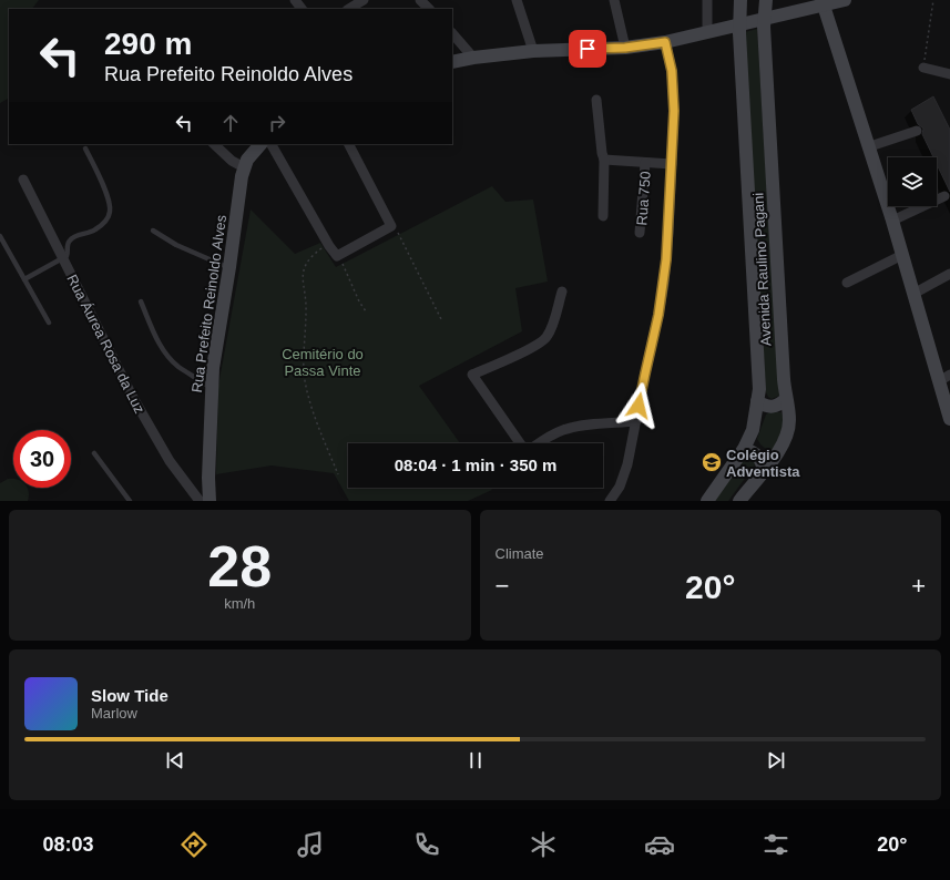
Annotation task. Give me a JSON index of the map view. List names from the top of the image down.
{
  "streets": {
    "main road": ["Avenida Raulino Pagani", "Rua Prefeito Reinoldo Alves"],
    "street": ["Rua 750", "Rua Áurea Rosa da Luz"]
  },
  "parks": ["Cemitério do Passa Vinte"],
  "places": {
    "school or university": ["Colégio Adventista"]
  },
  "page": {
    "turn": ["290 m", "Rua Prefeito Reinoldo Alves"],
    "limit": "30",
    "trip": "08:04 · 1 min · 350 m",
    "tile": [
      ["28", "km/h"],
      "Climate"
    ],
    "heat": ["−", "20°", "+"],
    "song": ["Slow Tide", "Marlow"],
    "tabs": ["08:03", "20°"]
  }
}
